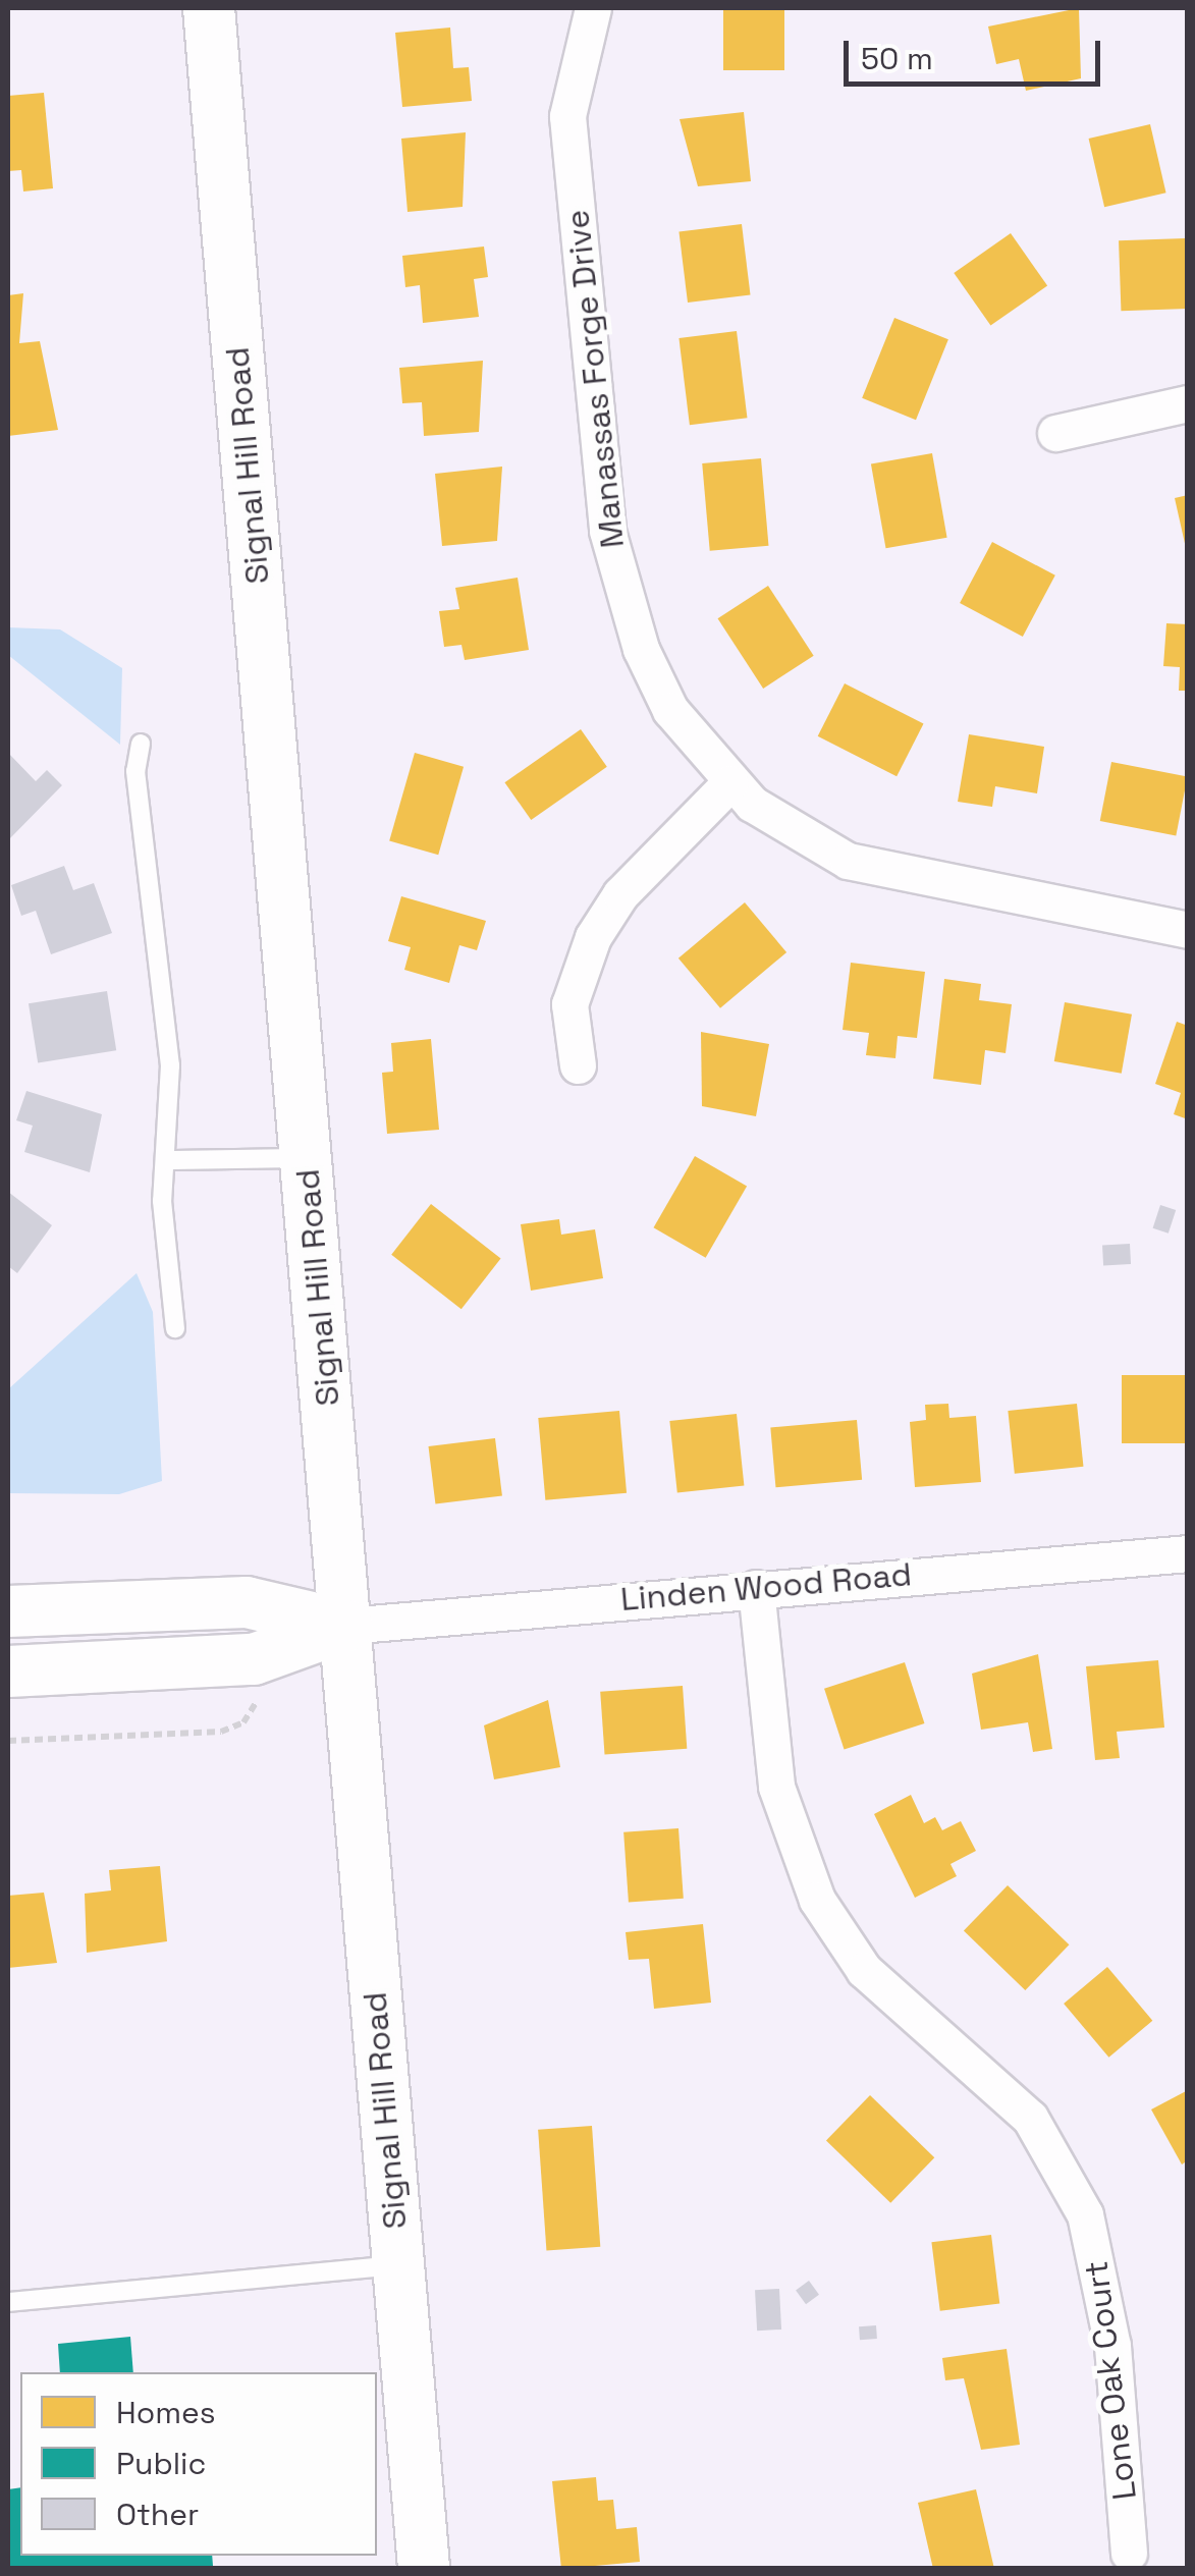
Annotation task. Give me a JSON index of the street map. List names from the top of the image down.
{
  "streets": {
    "main road": ["Signal Hill Road"],
    "street": ["Manassas Forge Drive", "Linden Wood Road", "Lone Oak Court"]
  },
  "crossings": [
    ["Signal Hill Road", "Linden Wood Road"],
    ["Linden Wood Road", "Lone Oak Court"]
  ],
  "legend": ["Homes", "Public", "Other"],
  "scale_bar": "50 m"
}
